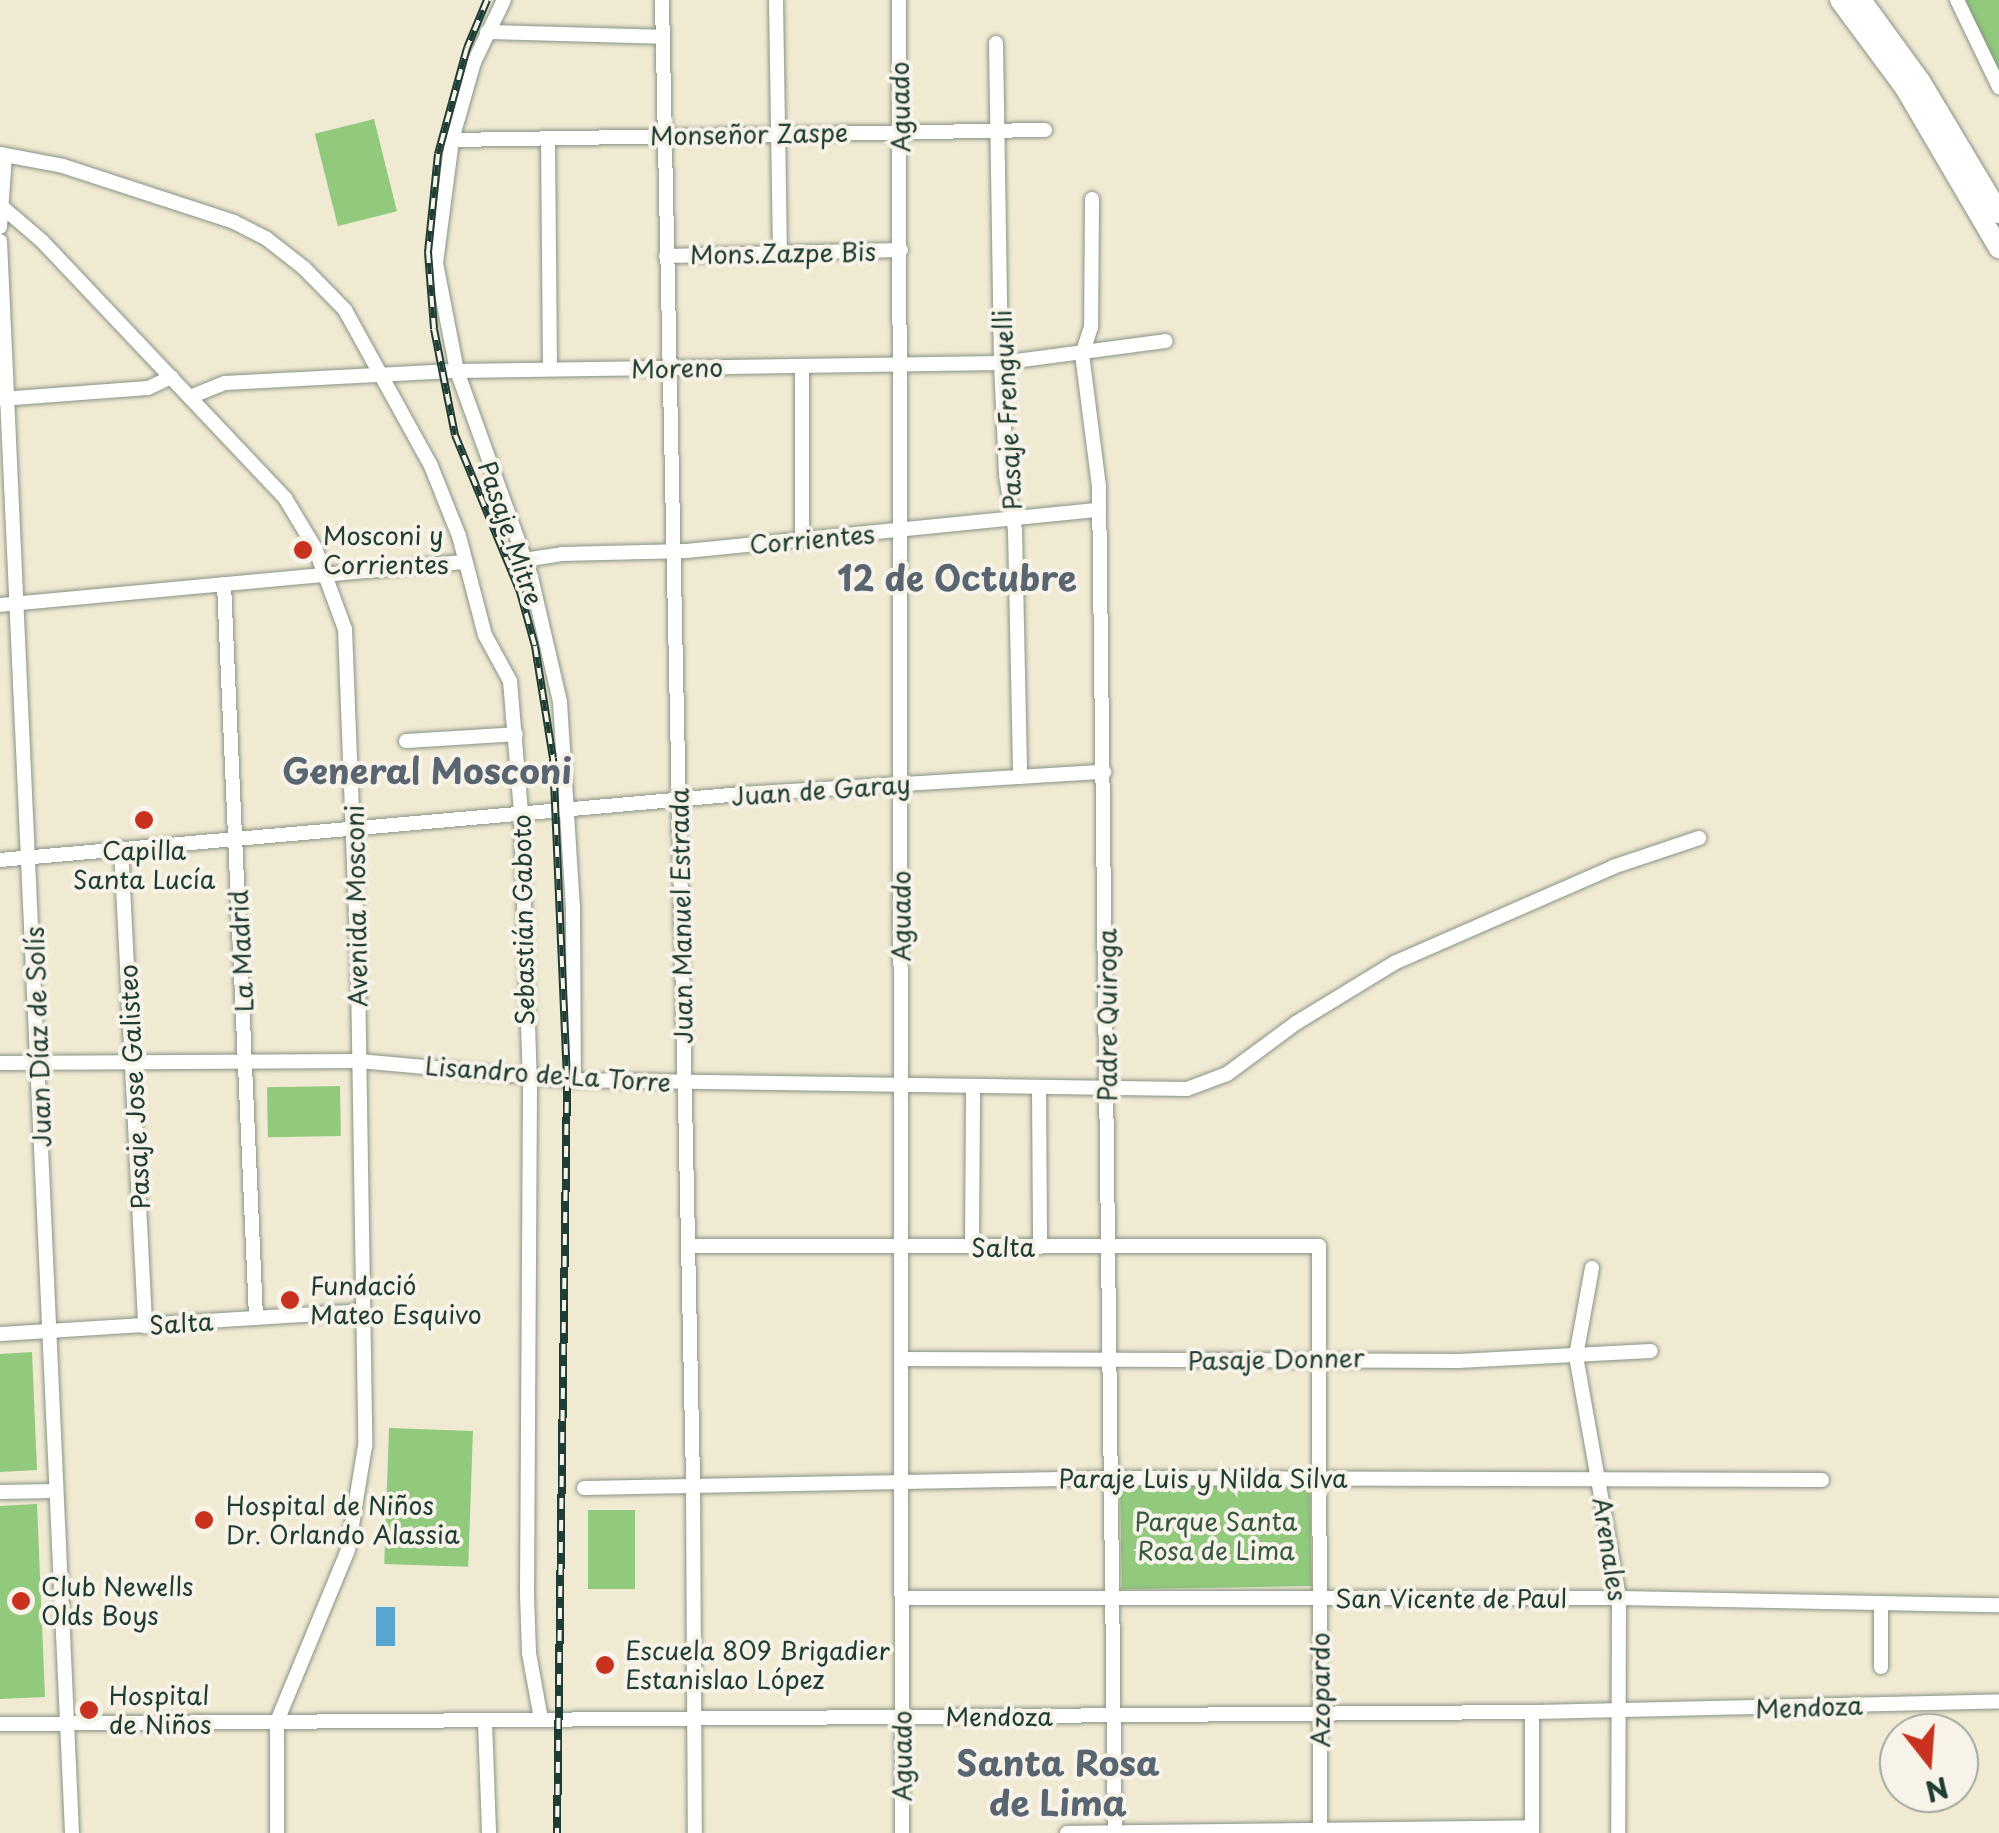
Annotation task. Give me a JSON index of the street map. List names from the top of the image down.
{
  "streets": {
    "street": [
      "Aguado",
      "Monseñor Zaspe",
      "Mons.Zazpe Bis",
      "Moreno",
      "Pasaje Frenguelli",
      "Pasaje Mitre",
      "Corrientes",
      "Juan de Garay",
      "Avenida Mosconi",
      "Juan Manuel Estrada",
      "Sebastián Gaboto",
      "La Madrid",
      "Padre Quiroga",
      "Juan Díaz de Solís",
      "Lisandro de La Torre",
      "Pasaje Jose Galisteo",
      "Salta",
      "Pasaje Donner",
      "Paraje Luis y Nilda Silva",
      "Arenales",
      "San Vicente de Paul",
      "Azopardo",
      "Mendoza"
    ]
  },
  "crossings": [
    ["Aguado", "Monseñor Zaspe"],
    ["Aguado", "Mons.Zazpe Bis"],
    ["Aguado", "Moreno"],
    ["Aguado", "Corrientes"],
    ["Aguado", "Juan de Garay"],
    ["Aguado", "Lisandro de La Torre"],
    ["Aguado", "Salta"],
    ["Aguado", "Pasaje Donner"],
    ["Aguado", "Paraje Luis y Nilda Silva"],
    ["Aguado", "San Vicente de Paul"],
    ["Aguado", "Mendoza"],
    ["Monseñor Zaspe", "Pasaje Frenguelli"],
    ["Monseñor Zaspe", "Pasaje Mitre"],
    ["Monseñor Zaspe", "Juan Manuel Estrada"],
    ["Mons.Zazpe Bis", "Juan Manuel Estrada"],
    ["Moreno", "Pasaje Frenguelli"],
    ["Moreno", "Pasaje Mitre"],
    ["Moreno", "Avenida Mosconi"],
    ["Moreno", "Juan Manuel Estrada"],
    ["Moreno", "Sebastián Gaboto"],
    ["Moreno", "Padre Quiroga"],
    ["Pasaje Frenguelli", "Corrientes"],
    ["Pasaje Frenguelli", "Juan de Garay"],
    ["Pasaje Mitre", "Corrientes"],
    ["Pasaje Mitre", "Juan de Garay"],
    ["Pasaje Mitre", "Lisandro de La Torre"],
    ["Corrientes", "Juan Manuel Estrada"],
    ["Corrientes", "Padre Quiroga"],
    ["Juan de Garay", "Avenida Mosconi"],
    ["Juan de Garay", "Juan Manuel Estrada"],
    ["Juan de Garay", "Sebastián Gaboto"],
    ["Juan de Garay", "La Madrid"],
    ["Juan de Garay", "Padre Quiroga"],
    ["Juan de Garay", "Juan Díaz de Solís"],
    ["Juan de Garay", "Pasaje Jose Galisteo"],
    ["Avenida Mosconi", "Lisandro de La Torre"],
    ["Avenida Mosconi", "Salta"],
    ["Avenida Mosconi", "Mendoza"],
    ["Juan Manuel Estrada", "Lisandro de La Torre"],
    ["Juan Manuel Estrada", "Salta"],
    ["Juan Manuel Estrada", "Paraje Luis y Nilda Silva"],
    ["Juan Manuel Estrada", "Mendoza"],
    ["Sebastián Gaboto", "Lisandro de La Torre"],
    ["Sebastián Gaboto", "Mendoza"],
    ["La Madrid", "Lisandro de La Torre"],
    ["La Madrid", "Salta"],
    ["Padre Quiroga", "Lisandro de La Torre"],
    ["Padre Quiroga", "Salta"],
    ["Padre Quiroga", "Pasaje Donner"],
    ["Padre Quiroga", "Paraje Luis y Nilda Silva"],
    ["Padre Quiroga", "San Vicente de Paul"],
    ["Padre Quiroga", "Mendoza"],
    ["Juan Díaz de Solís", "Lisandro de La Torre"],
    ["Juan Díaz de Solís", "Salta"],
    ["Juan Díaz de Solís", "Mendoza"],
    ["Lisandro de La Torre", "Pasaje Jose Galisteo"],
    ["Pasaje Jose Galisteo", "Salta"],
    ["Salta", "Azopardo"],
    ["Pasaje Donner", "Arenales"],
    ["Pasaje Donner", "Azopardo"],
    ["Paraje Luis y Nilda Silva", "Arenales"],
    ["Paraje Luis y Nilda Silva", "Azopardo"],
    ["Arenales", "San Vicente de Paul"],
    ["Arenales", "Mendoza"],
    ["San Vicente de Paul", "Azopardo"],
    ["Azopardo", "Mendoza"]
  ],
  "districts": ["12 de Octubre", "General Mosconi", "Santa Rosa de Lima"],
  "parks": ["Parque Santa Rosa de Lima"],
  "places": [
    "Mosconi y Corrientes",
    "Capilla Santa Lucía",
    "Fundació Mateo Esquivo",
    "Hospital de Niños Dr. Orlando Alassia",
    "Club Newells Olds Boys",
    "Escuela 809 Brigadier Estanislao López",
    "Hospital de Niños"
  ],
  "north": "bottom"
}
